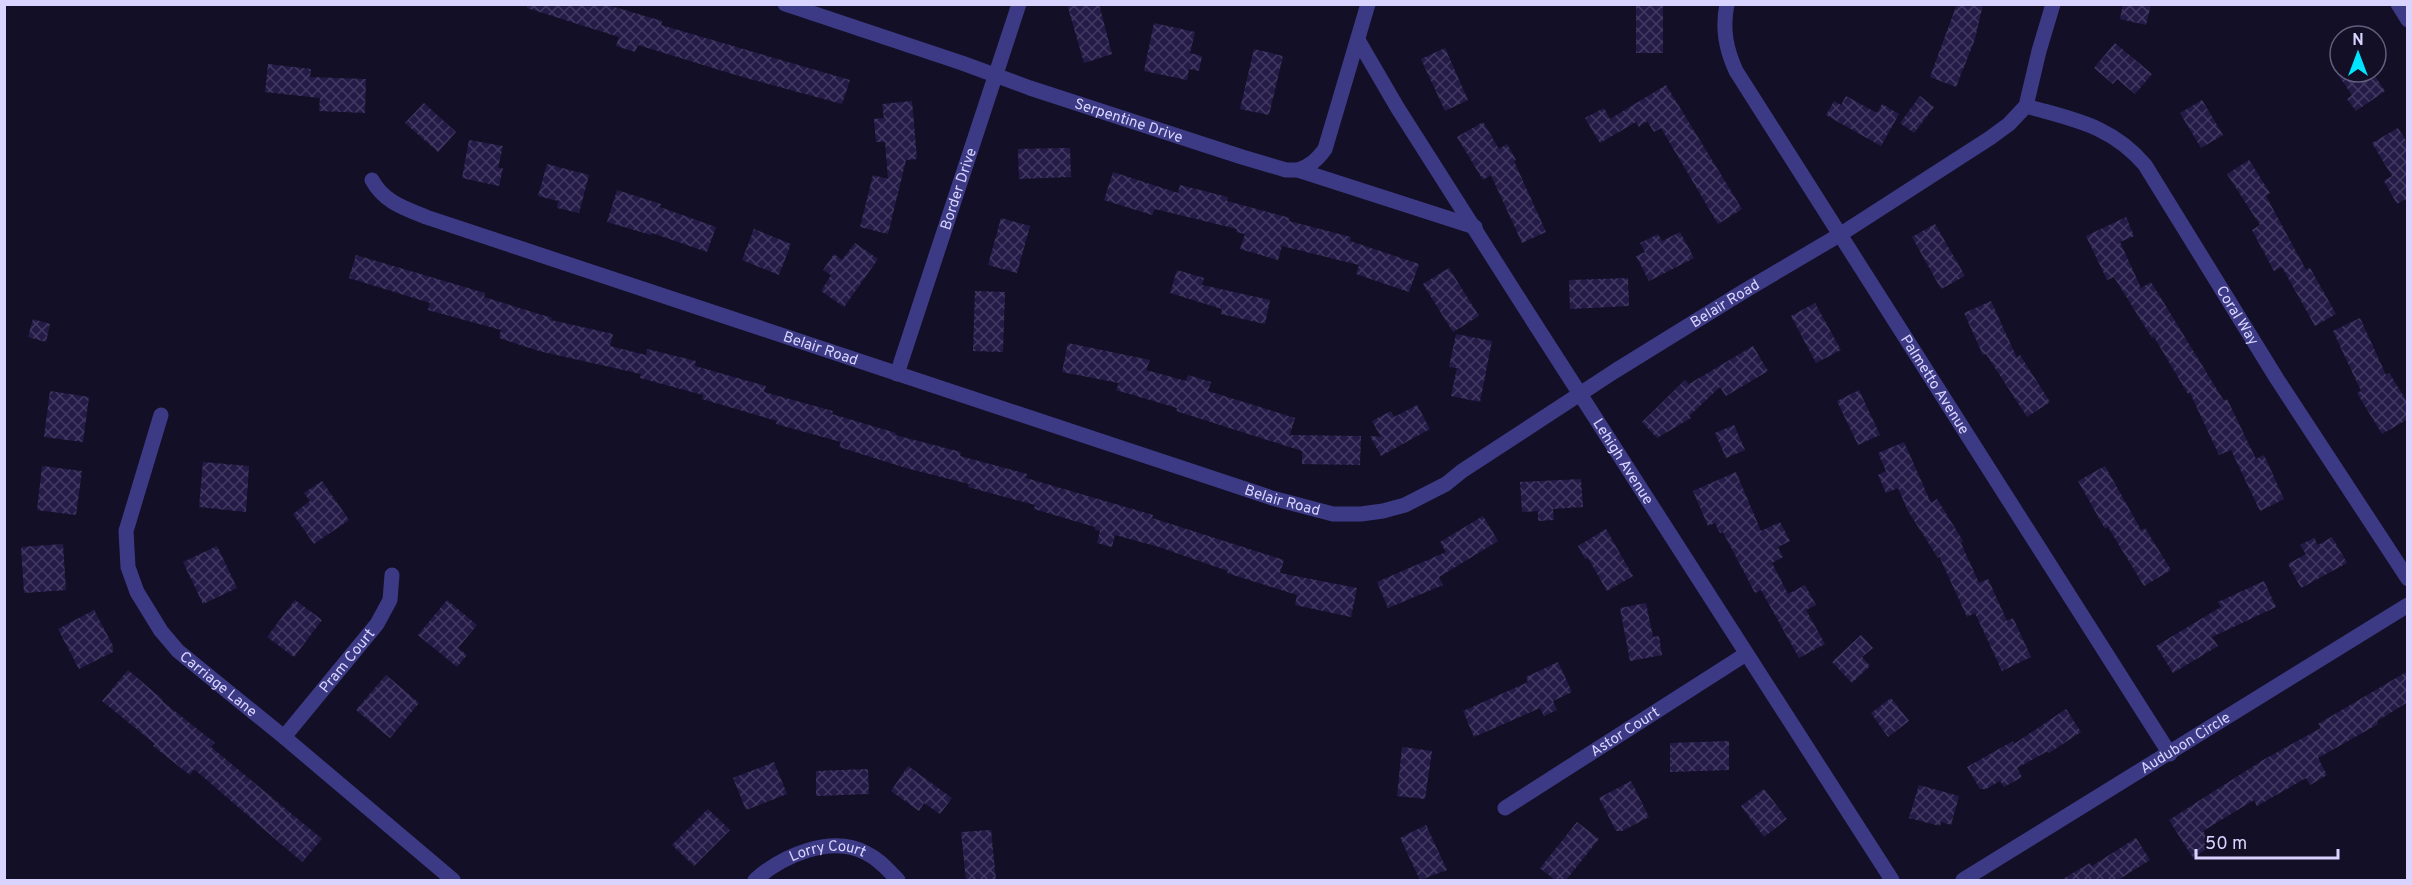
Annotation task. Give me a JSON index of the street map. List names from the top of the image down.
{
  "streets": {
    "street": [
      "Serpentine Drive",
      "Border Drive",
      "Belair Road",
      "Coral Way",
      "Palmetto Avenue",
      "Lehigh Avenue",
      "Pram Court",
      "Carriage Lane",
      "Astor Court",
      "Audubon Circle",
      "Lorry Court"
    ]
  },
  "crossings": [
    ["Serpentine Drive", "Border Drive"],
    ["Serpentine Drive", "Lehigh Avenue"],
    ["Border Drive", "Belair Road"],
    ["Belair Road", "Coral Way"],
    ["Belair Road", "Palmetto Avenue"],
    ["Belair Road", "Lehigh Avenue"],
    ["Palmetto Avenue", "Audubon Circle"],
    ["Lehigh Avenue", "Astor Court"],
    ["Pram Court", "Carriage Lane"]
  ],
  "scale_bar": "50 m",
  "north": "top"
}
